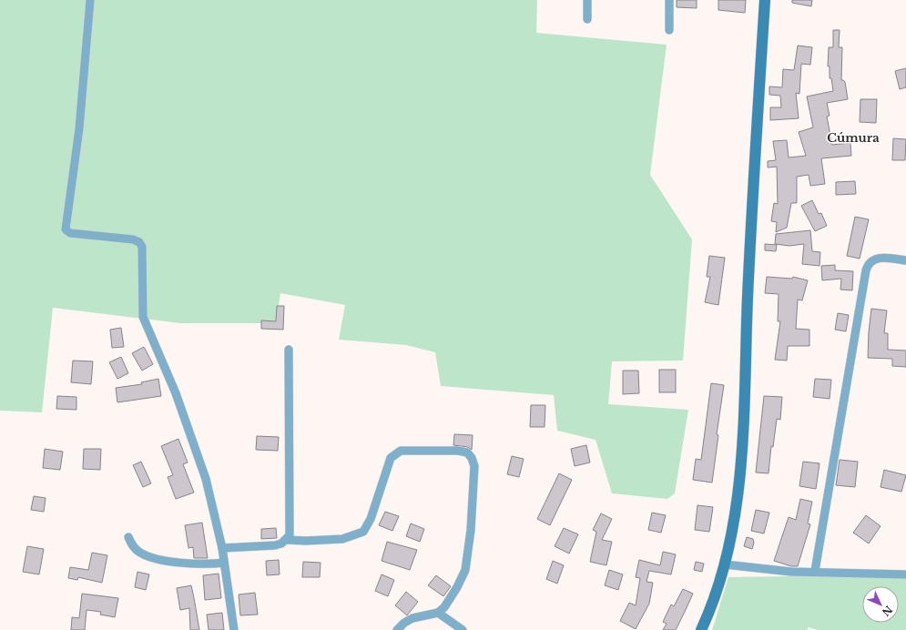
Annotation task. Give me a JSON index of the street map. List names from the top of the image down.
{
  "districts": ["Cúmura"],
  "north": "bottom right"
}
